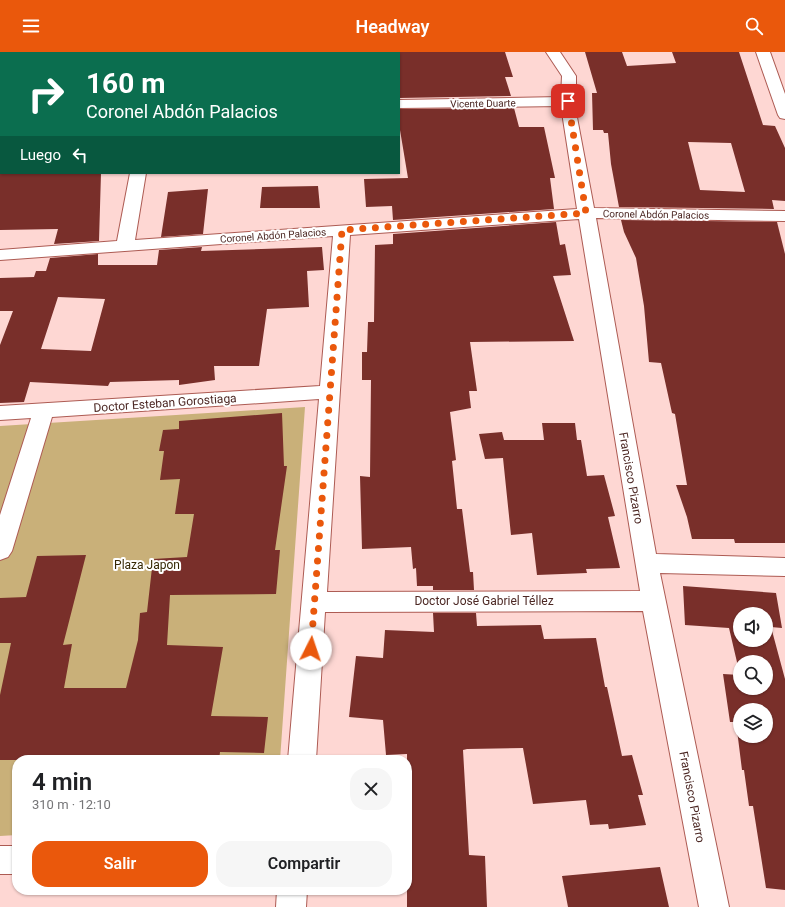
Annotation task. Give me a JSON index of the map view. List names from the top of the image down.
{
  "streets": {
    "street": [
      "Vicente Duarte",
      "Coronel Abdón Palacios",
      "Doctor Esteban Gorostiaga",
      "Francisco Pizarro",
      "Doctor José Gabriel Téllez"
    ]
  },
  "crossings": [
    ["Vicente Duarte", "Francisco Pizarro"],
    ["Coronel Abdón Palacios", "Francisco Pizarro"],
    ["Francisco Pizarro", "Doctor José Gabriel Téllez"]
  ],
  "parks": ["Plaza Japon"],
  "page": {
    "header": "Headway",
    "turn": ["160 m", "Coronel Abdón Palacios"],
    "then": "Luego",
    "heading": ["4 min", "310 m · 12:10"],
    "buttons": ["Salir", "Compartir"]
  }
}
